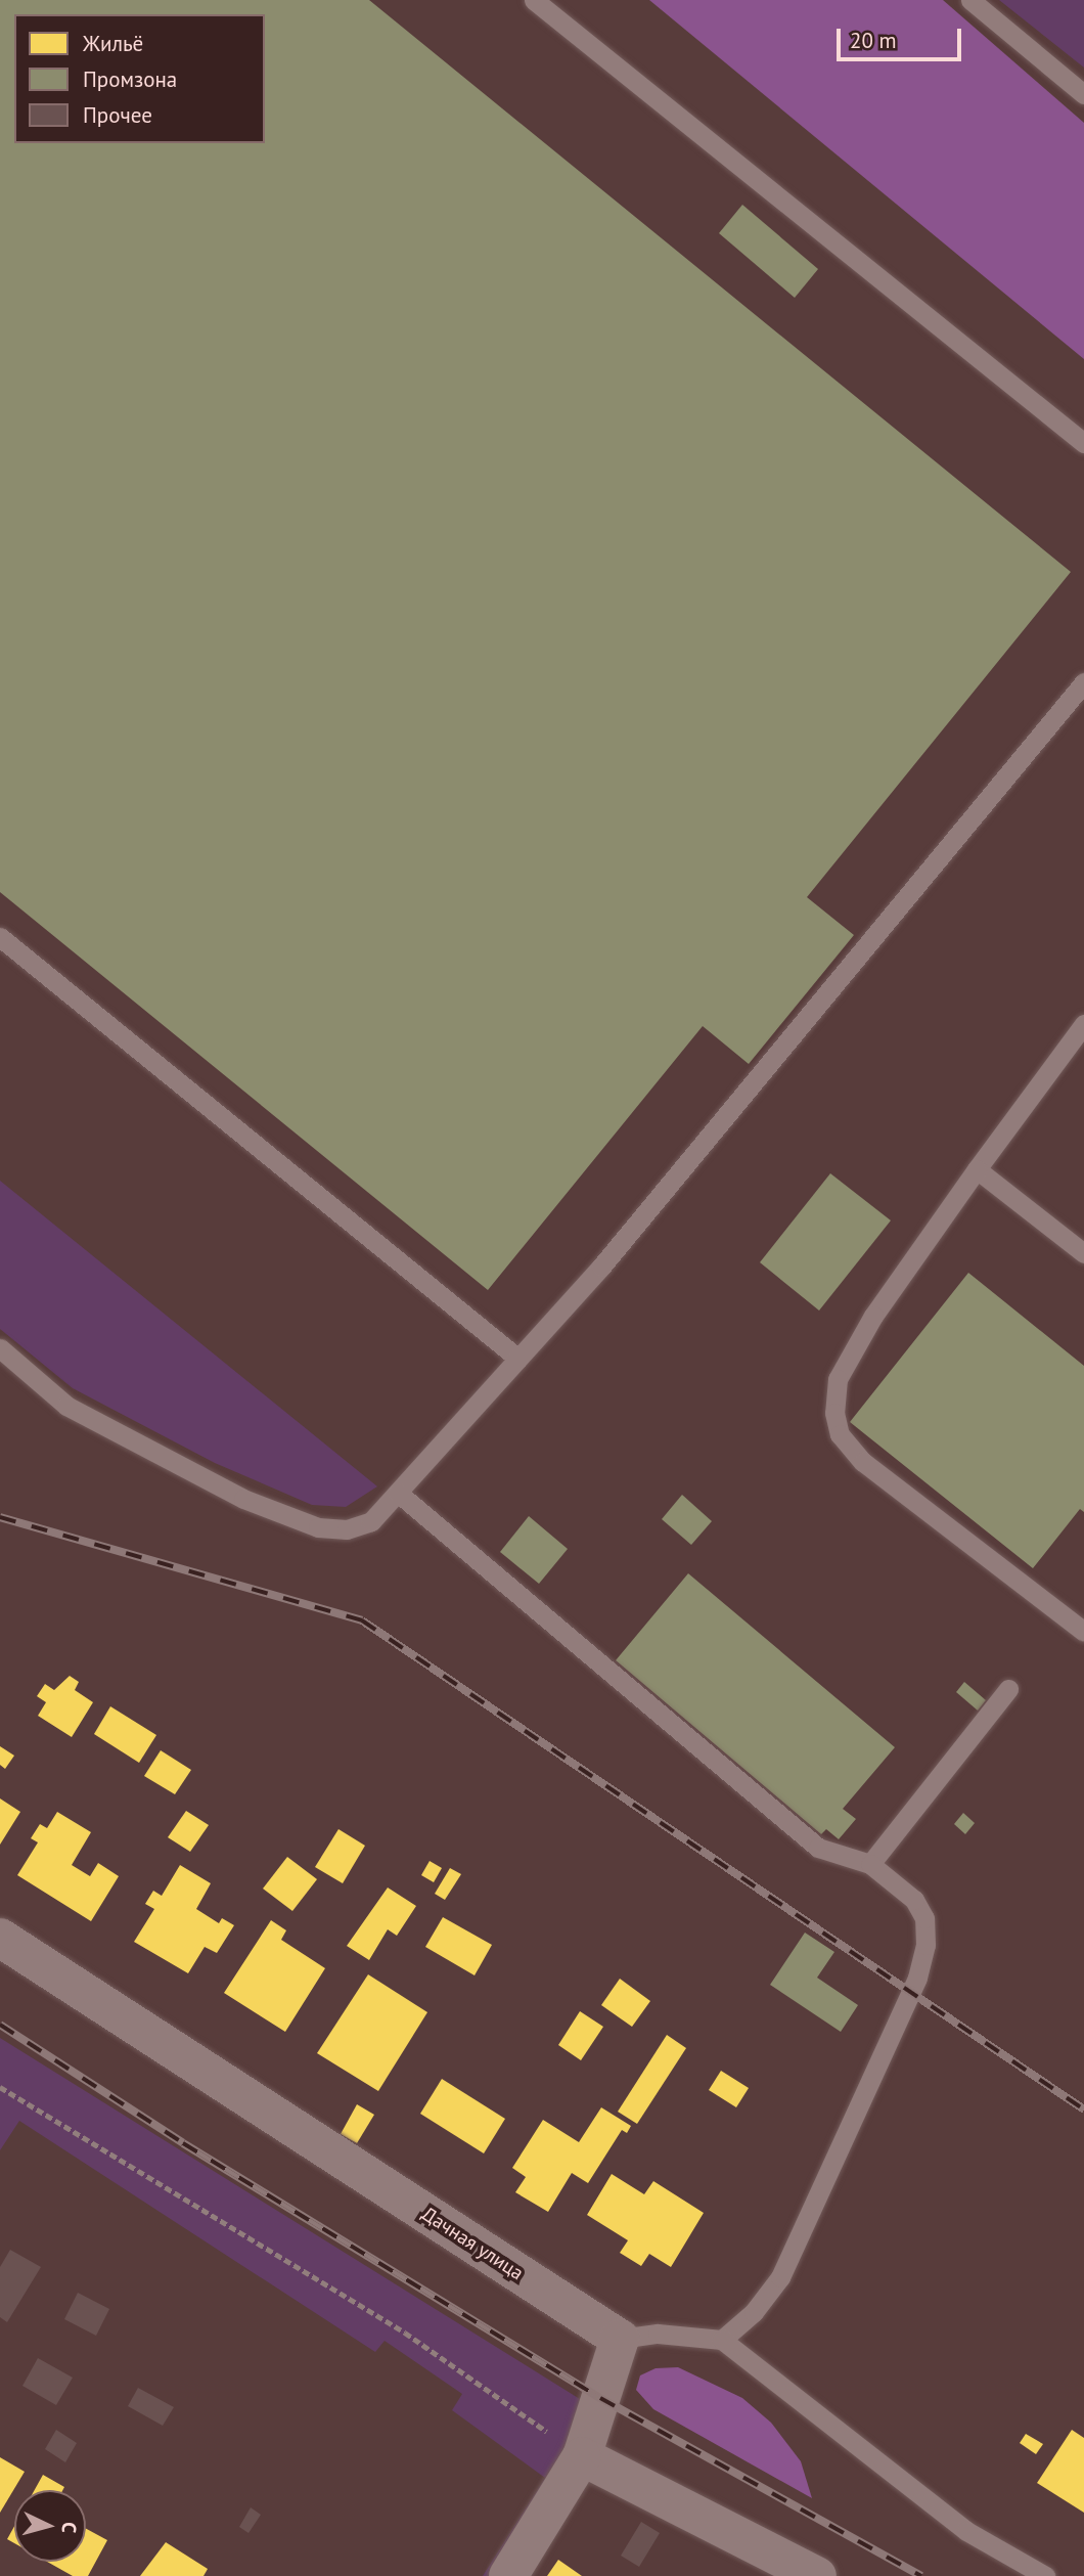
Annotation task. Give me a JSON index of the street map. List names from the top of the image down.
{
  "streets": {
    "street": ["Дачная улица"]
  },
  "legend": ["Жильё", "Промзона", "Прочее"],
  "scale_bar": "20 m",
  "north": "right"
}
